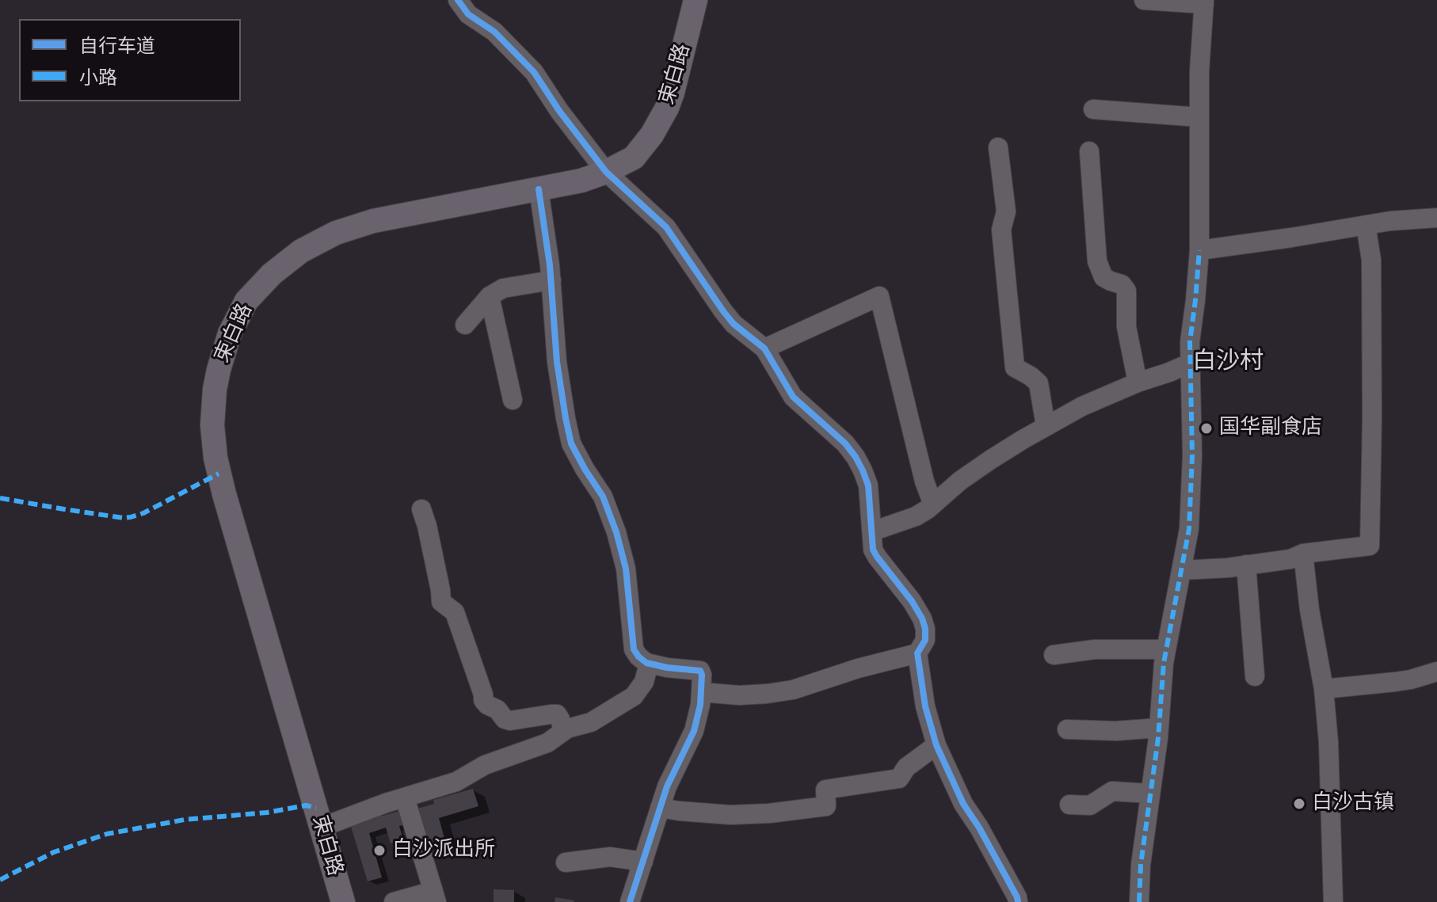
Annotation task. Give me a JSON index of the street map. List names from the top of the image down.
{
  "streets": {
    "main road": ["束白路"]
  },
  "districts": ["白沙村"],
  "places": ["国华副食店", "白沙古镇", "白沙派出所"],
  "legend": ["自行车道", "小路"]
}
